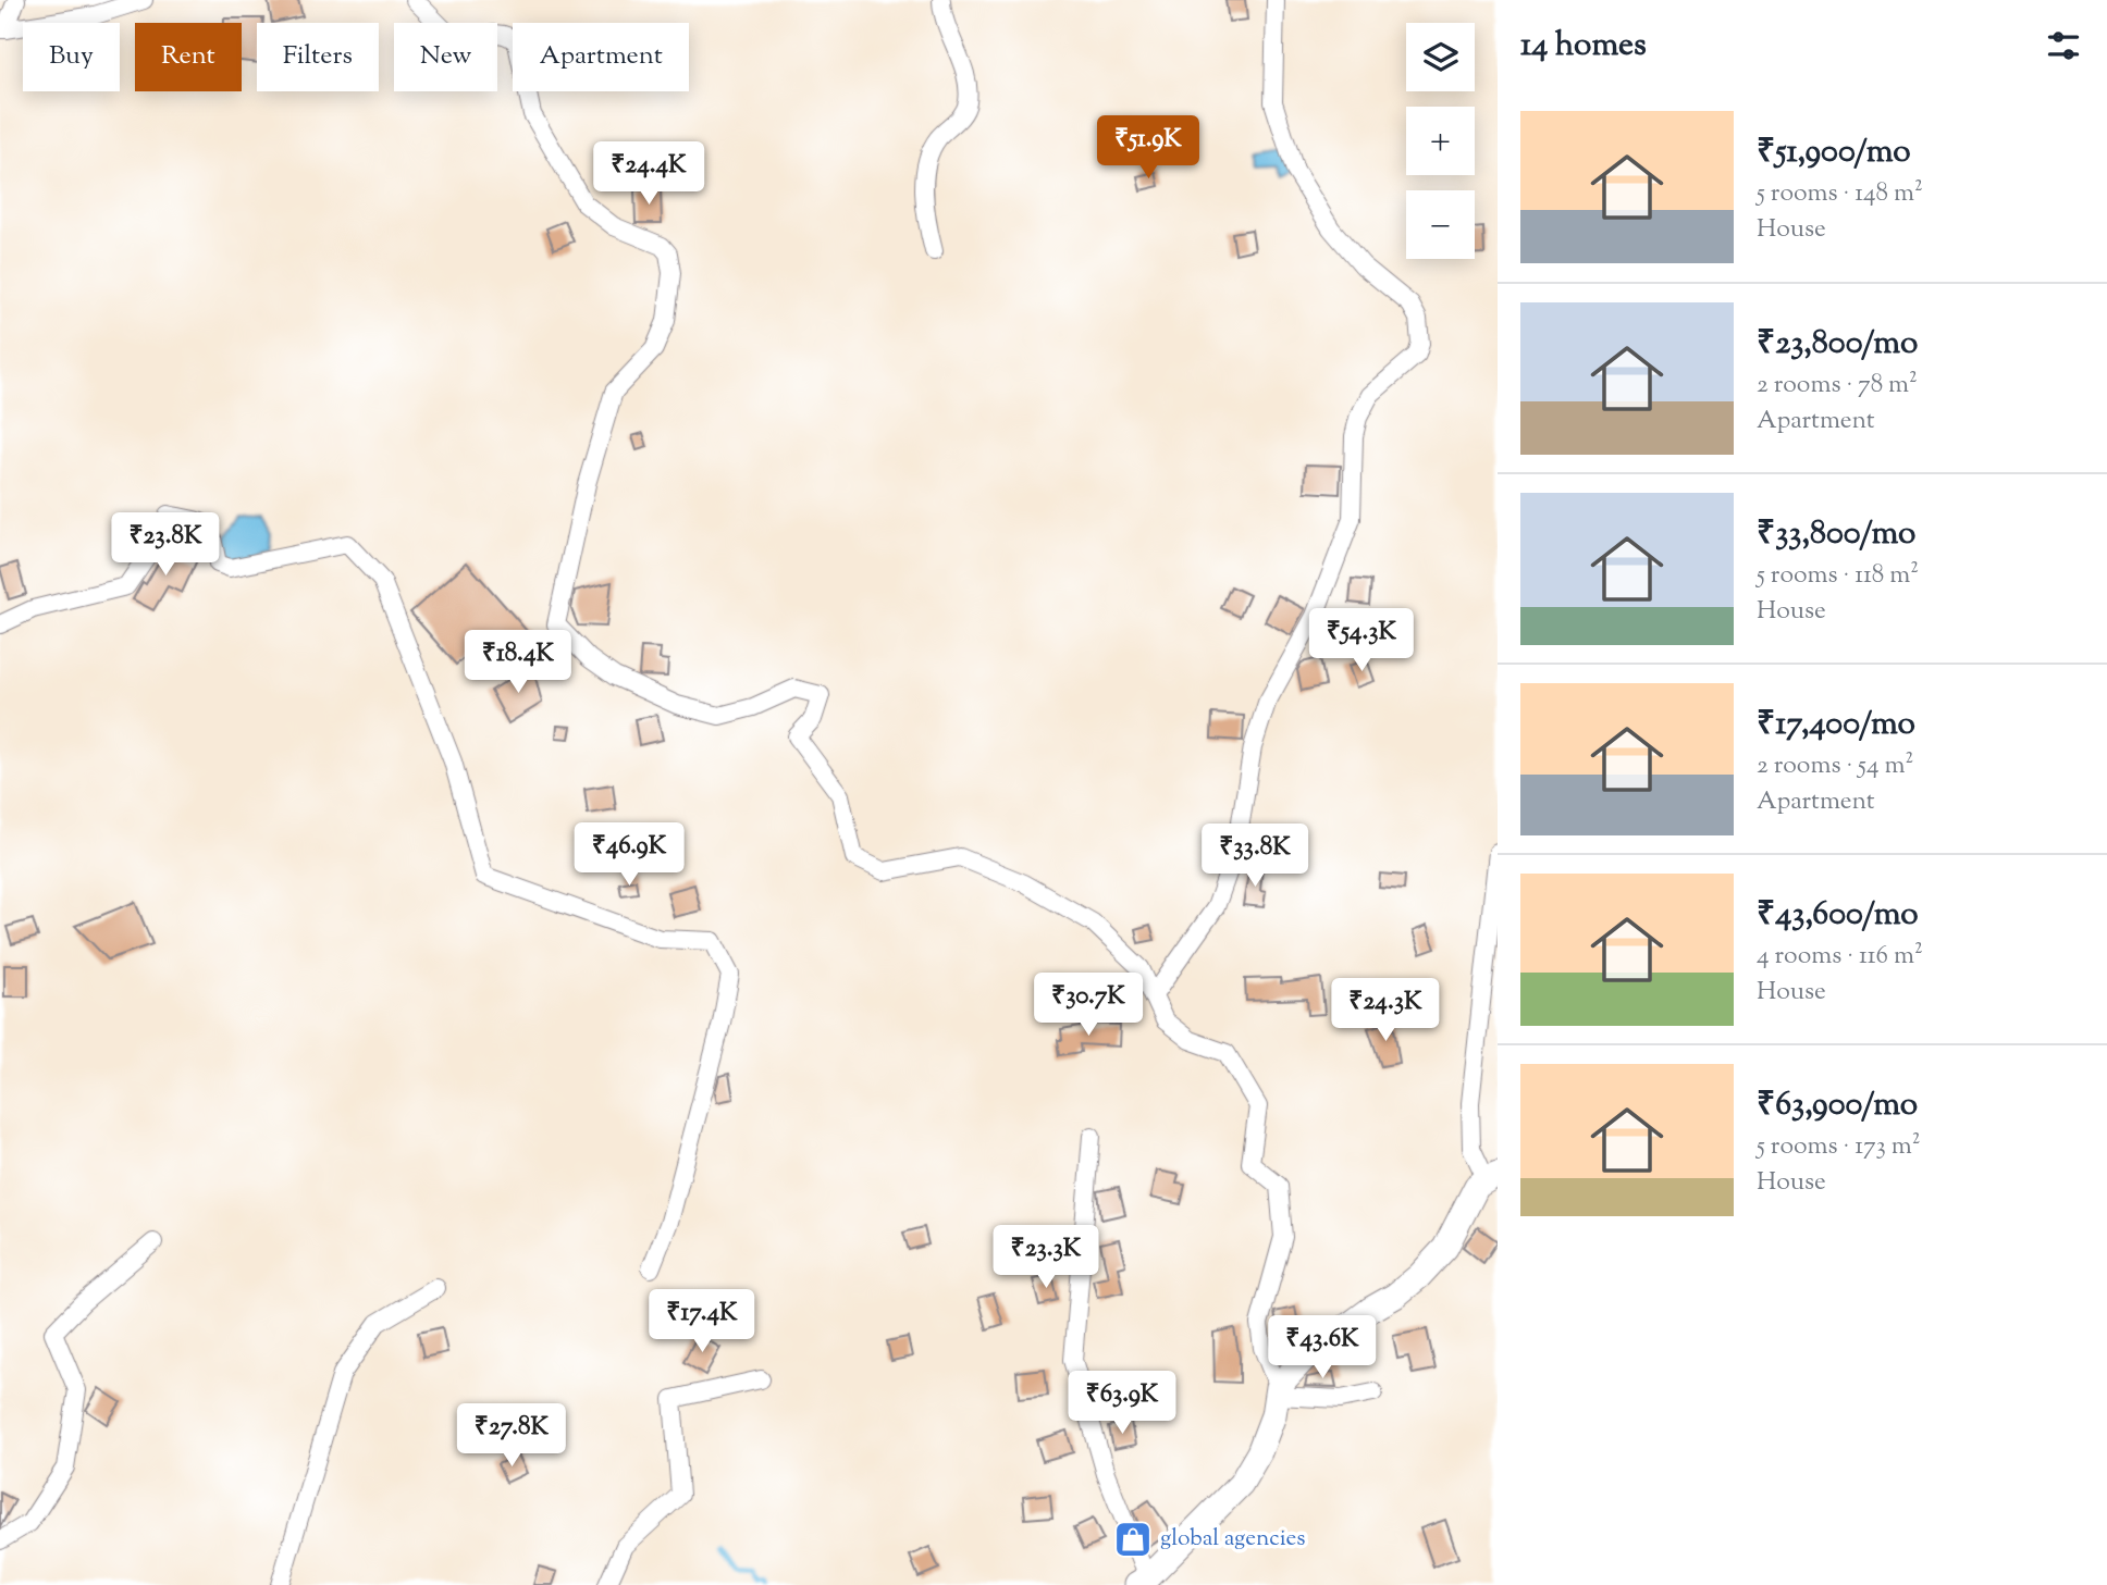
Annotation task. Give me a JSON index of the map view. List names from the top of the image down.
{
  "places": {
    "shop": ["global agencies"]
  },
  "page": {
    "heading": "14 homes",
    "map_buttons": ["+", "−"],
    "chip": [
      "Buy",
      "Rent",
      "Filters",
      "New",
      "Apartment"
    ],
    "list": [
      {
        "name": "₹51,900/mo",
        "note": "5 rooms · 148 m² · House"
      },
      {
        "name": "₹23,800/mo",
        "note": "2 rooms · 78 m² · Apartment"
      },
      {
        "name": "₹33,800/mo",
        "note": "5 rooms · 118 m² · House"
      },
      {
        "name": "₹17,400/mo",
        "note": "2 rooms · 54 m² · Apartment"
      },
      {
        "name": "₹43,600/mo",
        "note": "4 rooms · 116 m² · House"
      },
      {
        "name": "₹63,900/mo",
        "note": "5 rooms · 173 m² · House"
      }
    ],
    "price": [
      "₹51.9K",
      "₹24.4K",
      "₹23.8K",
      "₹54.3K",
      "₹18.4K",
      "₹46.9K",
      "₹33.8K",
      "₹30.7K",
      "₹24.3K",
      "₹23.3K",
      "₹17.4K",
      "₹43.6K",
      "₹63.9K",
      "₹27.8K"
    ]
  }
}
